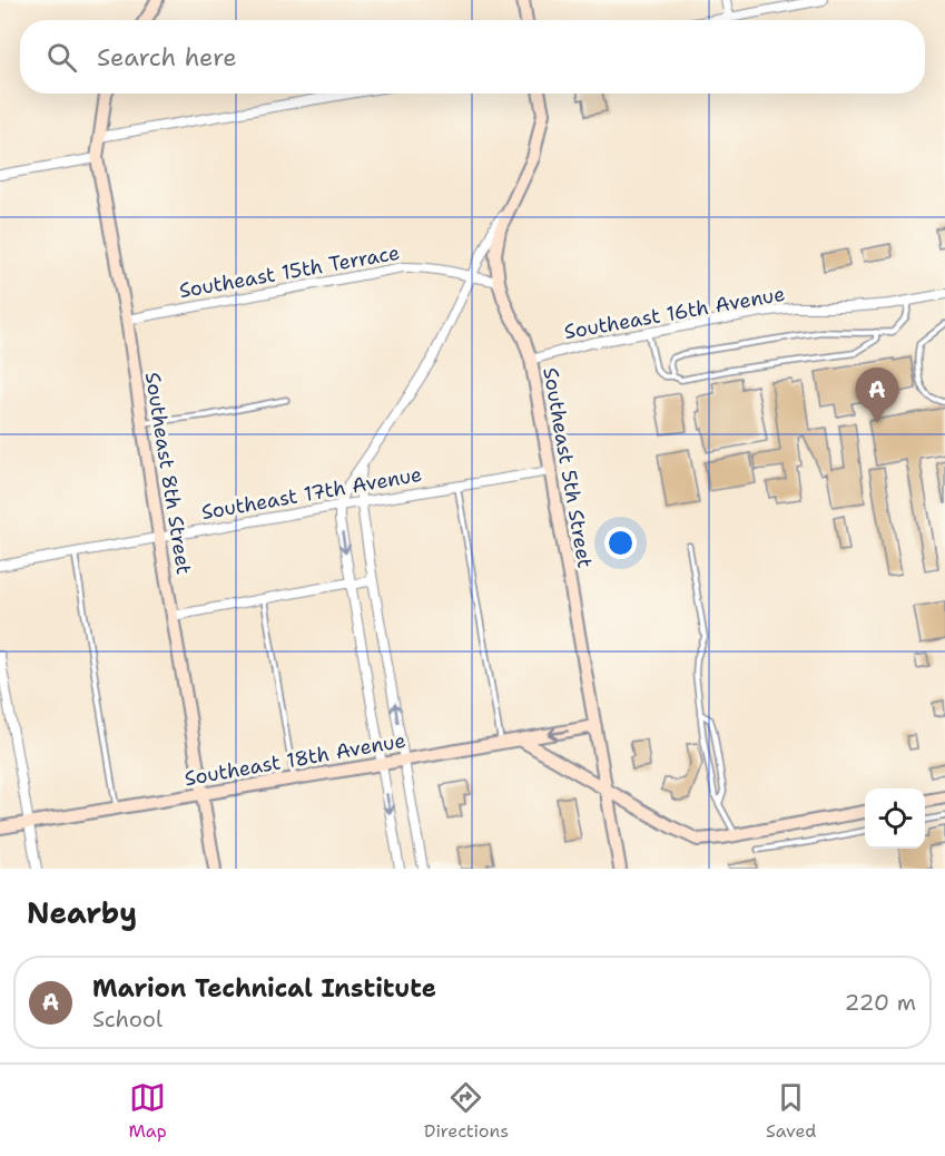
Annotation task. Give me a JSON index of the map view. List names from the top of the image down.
{
  "streets": {
    "street": [
      "Southeast 15th Terrace",
      "Southeast 16th Avenue",
      "Southeast 5th Street",
      "Southeast 8th Street",
      "Southeast 17th Avenue",
      "Southeast 18th Avenue"
    ]
  },
  "crossings": [
    ["Southeast 15th Terrace", "Southeast 5th Street"],
    ["Southeast 15th Terrace", "Southeast 8th Street"],
    ["Southeast 16th Avenue", "Southeast 5th Street"],
    ["Southeast 5th Street", "Southeast 17th Avenue"],
    ["Southeast 5th Street", "Southeast 18th Avenue"],
    ["Southeast 8th Street", "Southeast 17th Avenue"],
    ["Southeast 8th Street", "Southeast 18th Avenue"]
  ],
  "page": {
    "search": "Search here",
    "pins": "A",
    "heading": "Nearby",
    "list": [
      {
        "mark": "A",
        "name": "Marion Technical Institute",
        "note": "School",
        "value": "220 m"
      }
    ],
    "nav": ["Map", "Directions", "Saved"]
  }
}
